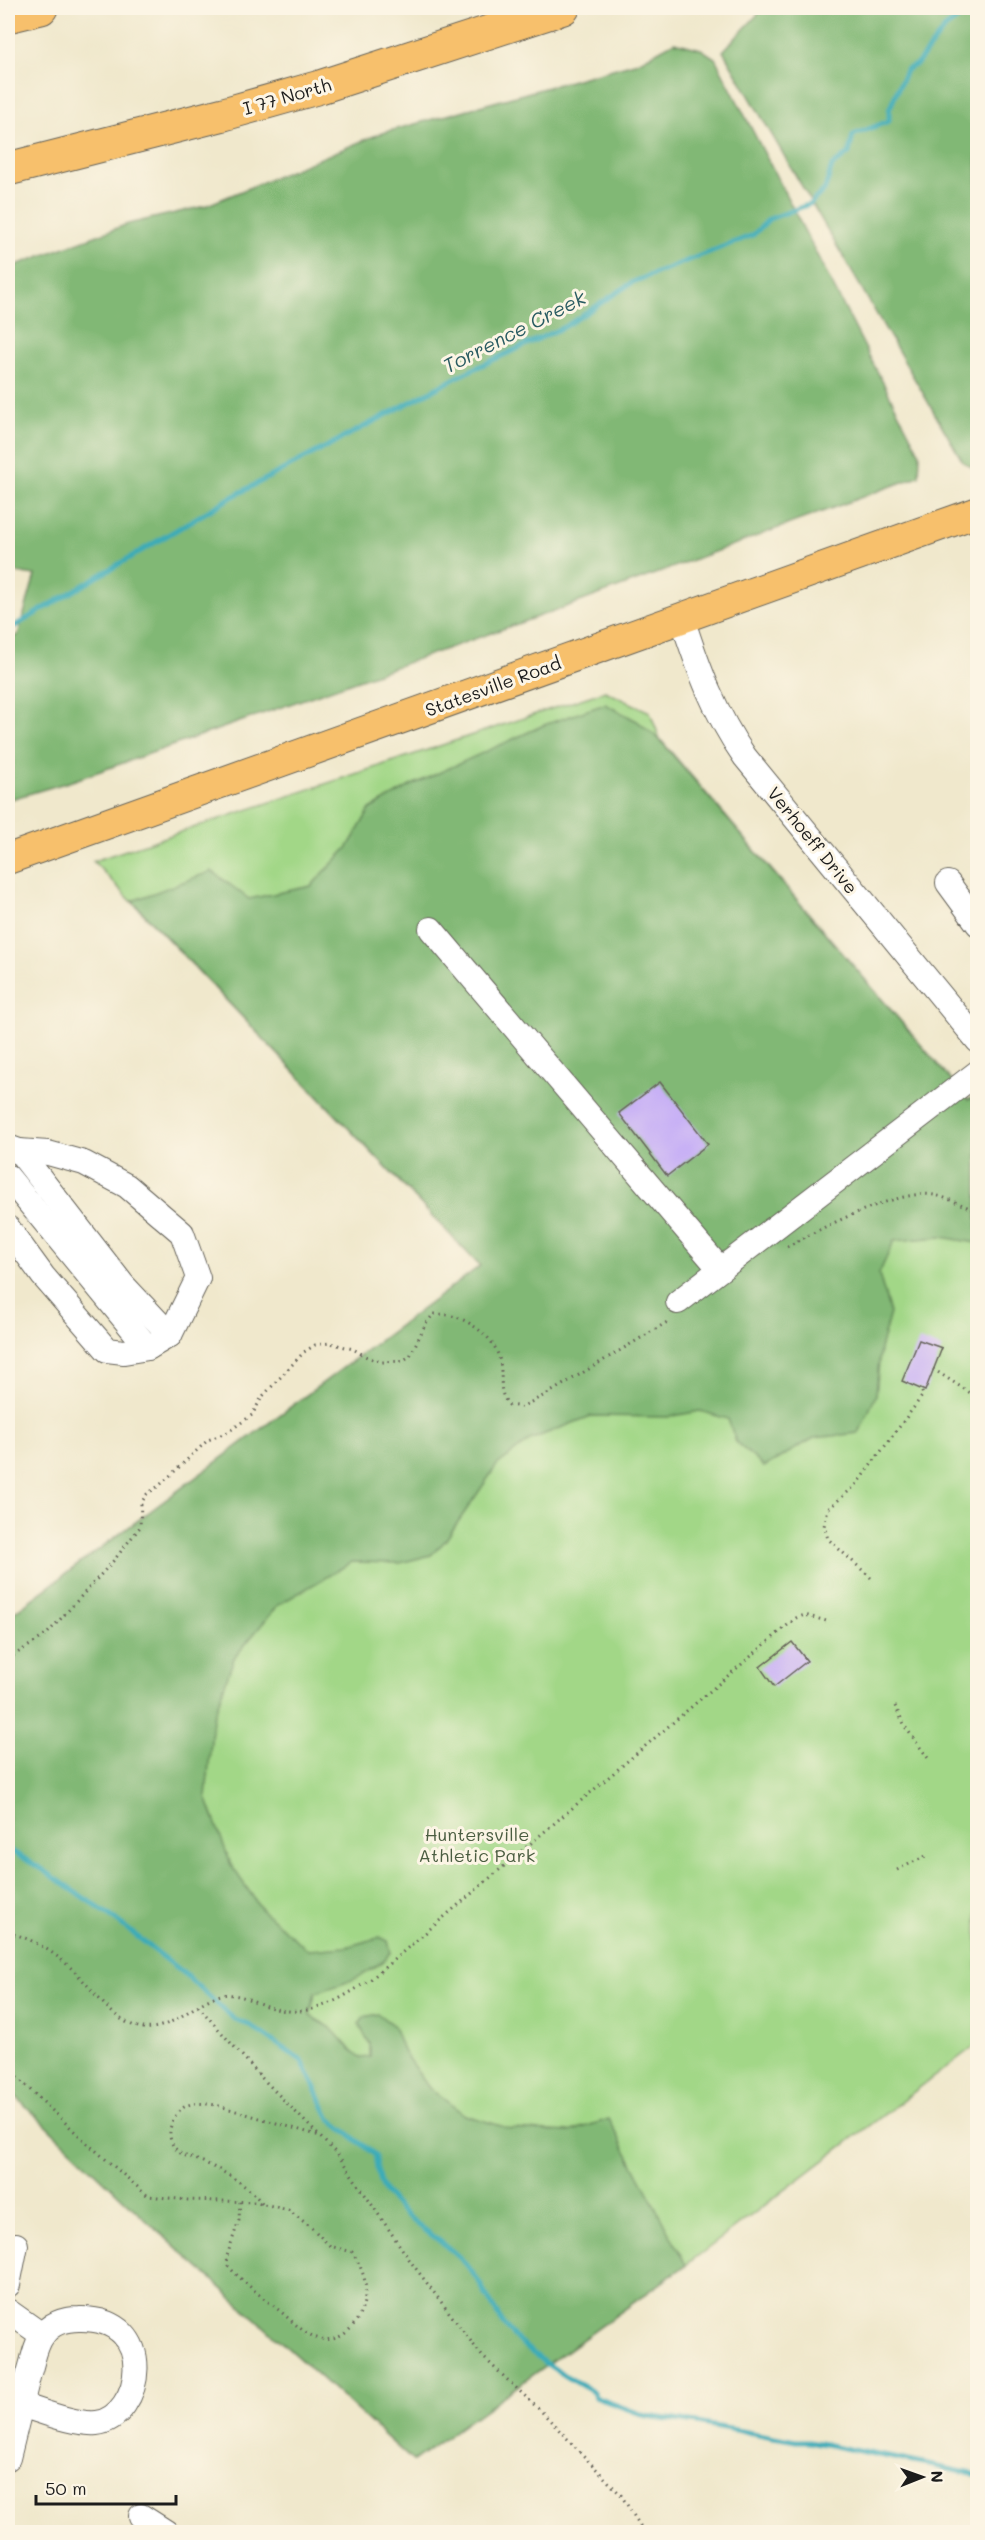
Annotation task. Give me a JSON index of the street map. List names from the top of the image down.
{
  "streets": {
    "highway": ["I 77 North"],
    "main road": ["Statesville Road"],
    "street": ["Verhoeff Drive"]
  },
  "crossings": [
    ["Statesville Road", "Verhoeff Drive"]
  ],
  "water": ["Torrence Creek"],
  "parks": ["Huntersville Athletic Park"],
  "scale_bar": "50 m",
  "north": "right"
}
